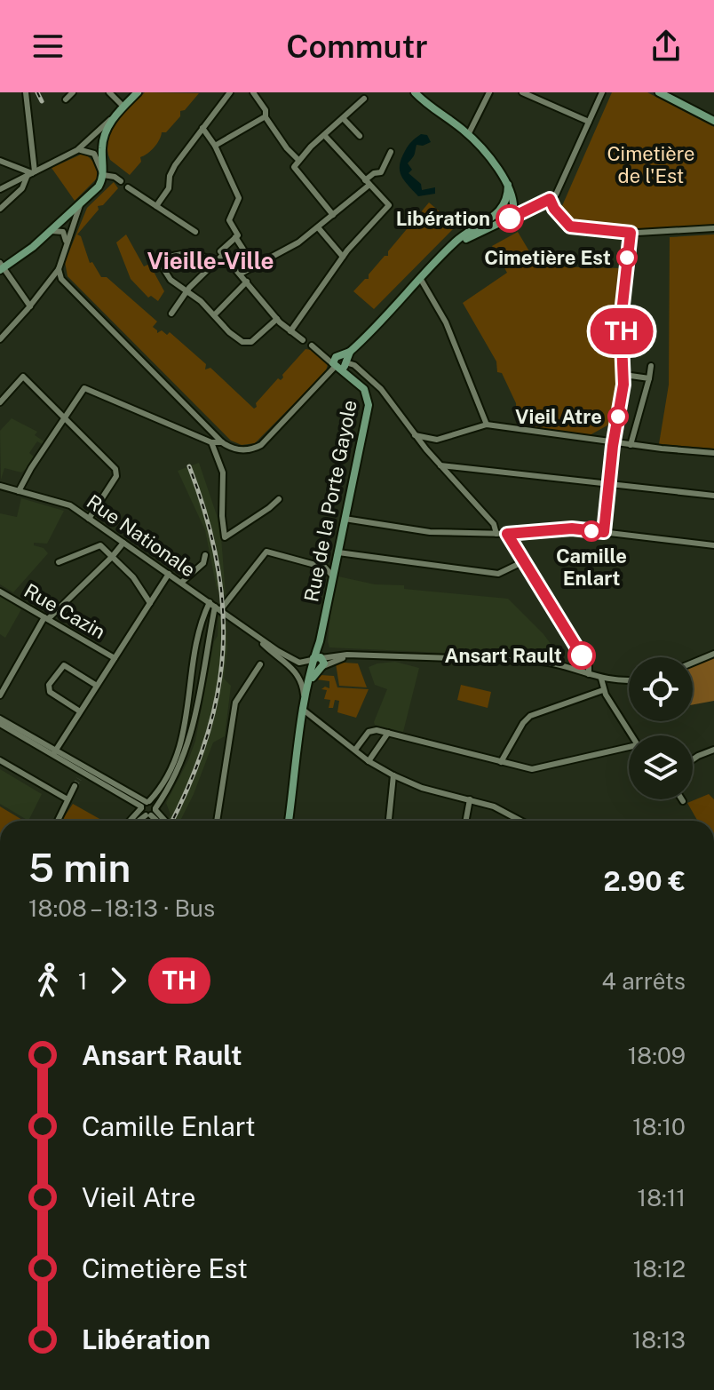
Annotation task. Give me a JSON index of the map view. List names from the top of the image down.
{
  "streets": {
    "main road": ["Rue de la Porte Gayole"],
    "street": ["Rue Nationale", "Rue Cazin"]
  },
  "crossings": [
    ["Rue de la Porte Gayole", "Rue Nationale"]
  ],
  "districts": ["Vieille-Ville"],
  "parks": ["Cimetière de l'Est"],
  "places": [
    "Libération",
    "Cimetière Est",
    "Vieil Atre",
    "Camille Enlart",
    "Ansart Rault"
  ],
  "lines": ["bus line TH"],
  "page": {
    "header": "Commutr",
    "on_map": "TH",
    "heading": ["5 min", "18:08 – 18:13 · Bus", "2.90 €"],
    "legs": ["1", "TH", "4 arrêts"],
    "list": [
      {
        "name": "Ansart Rault",
        "value": "18:09"
      },
      {
        "name": "Camille Enlart",
        "value": "18:10"
      },
      {
        "name": "Vieil Atre",
        "value": "18:11"
      },
      {
        "name": "Cimetière Est",
        "value": "18:12"
      },
      {
        "name": "Libération",
        "value": "18:13"
      }
    ]
  }
}
